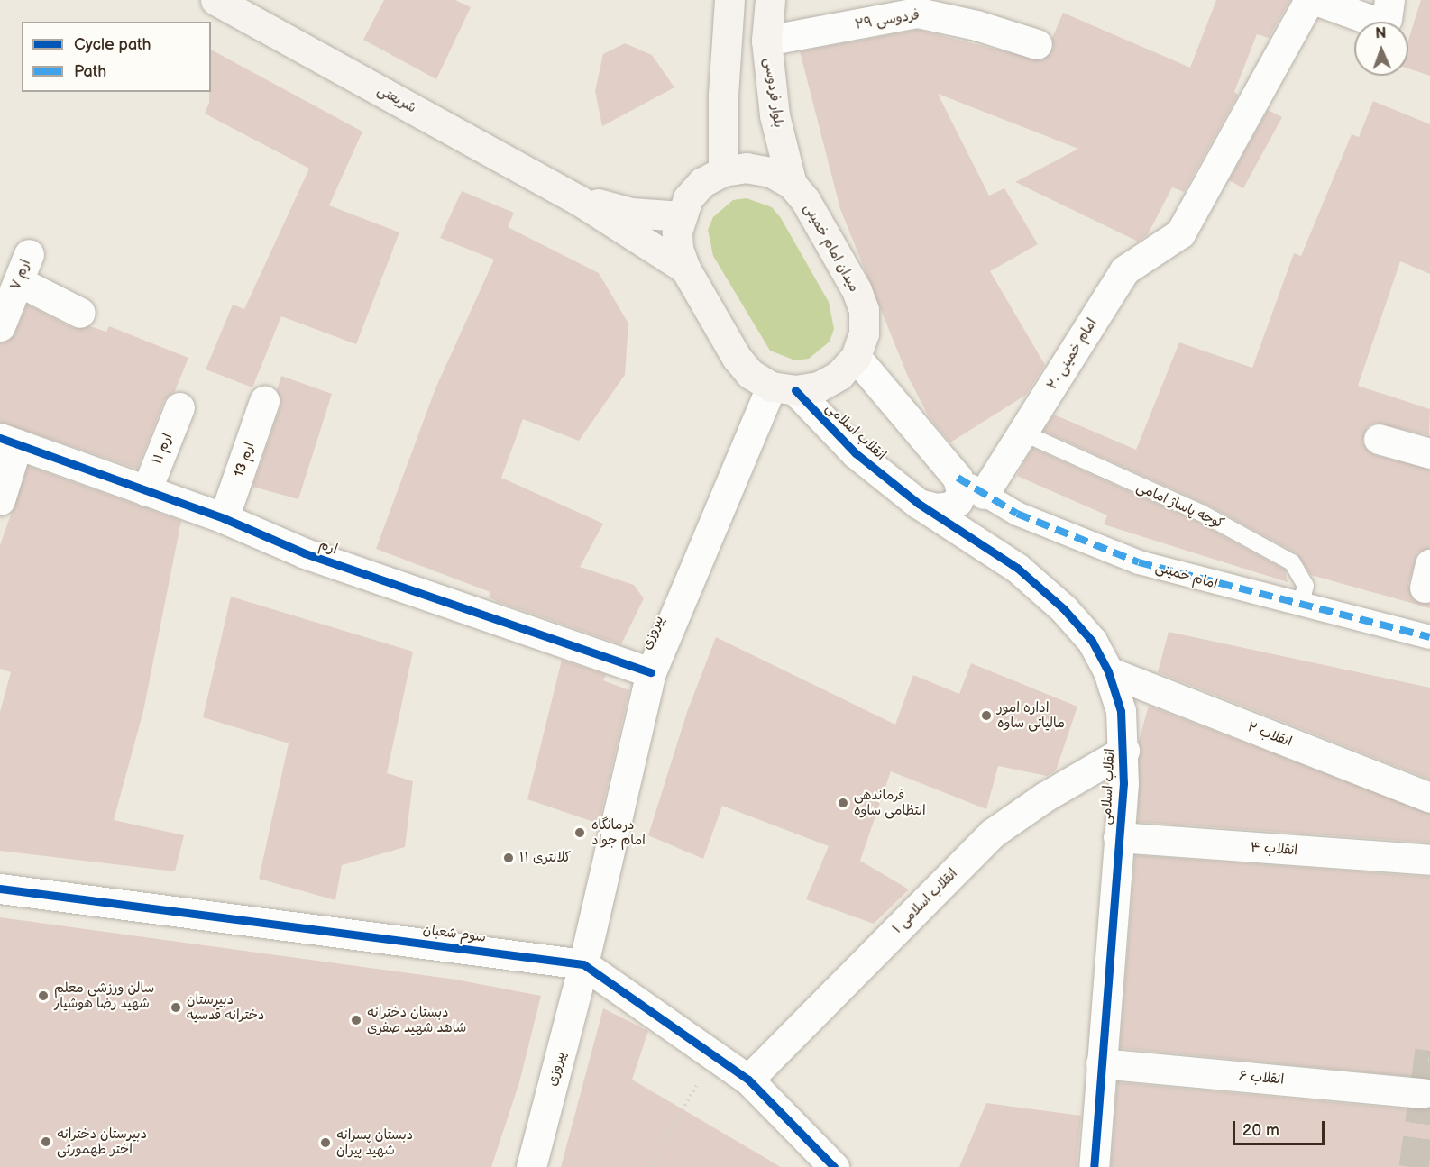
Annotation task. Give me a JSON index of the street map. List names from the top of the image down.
{
  "streets": {
    "main road": ["بلوار فردوسی", "شریعتی", "میدان امام خمینی"],
    "street": [
      "فردوسی ۲۹",
      "ارم ۷",
      "امام خمینی ۲۰",
      "انقلاب اسلامی",
      "ارم ۱۱",
      "ارم 13",
      "ارم",
      "امام خمینی",
      "پیروزی",
      "انقلاب ۲",
      "انقلاب ۴",
      "انقلاب اسلامی ۱",
      "سوم شعبان",
      "انقلاب ۶"
    ],
    "lane": ["کوچه پاساژ امامی"]
  },
  "crossings": [
    ["فردوسی ۲۹", "بلوار فردوسی"],
    ["بلوار فردوسی", "میدان امام خمینی"],
    ["شریعتی", "میدان امام خمینی"],
    ["میدان امام خمینی", "انقلاب اسلامی"],
    ["میدان امام خمینی", "پیروزی"],
    ["امام خمینی ۲۰", "کوچه پاساژ امامی"],
    ["امام خمینی ۲۰", "امام خمینی"],
    ["انقلاب اسلامی", "پیروزی"],
    ["انقلاب اسلامی", "انقلاب ۲"],
    ["انقلاب اسلامی", "انقلاب ۴"],
    ["انقلاب اسلامی", "انقلاب اسلامی ۱"],
    ["انقلاب اسلامی", "انقلاب ۶"],
    ["ارم ۱۱", "ارم"],
    ["ارم 13", "ارم"],
    ["کوچه پاساژ امامی", "امام خمینی"],
    ["ارم", "پیروزی"],
    ["پیروزی", "سوم شعبان"],
    ["انقلاب اسلامی ۱", "سوم شعبان"]
  ],
  "places": [
    "اداره امور مالیاتی ساوه",
    "فرماندهی انتظامی ساوه",
    "درمانگاه امام جواد",
    "کلانتری ۱۱",
    "سالن ورزشی معلم شهید رضا هوشیار",
    "دبیرستان دخترانه قدسیه",
    "دبستان دخترانه شاهد شهید صفری",
    "دبیرستان دخترانه اختر طهمورثی",
    "دبستان پسرانه شهید پیران"
  ],
  "legend": ["Cycle path", "Path"],
  "scale_bar": "20 m",
  "north": "top"
}
